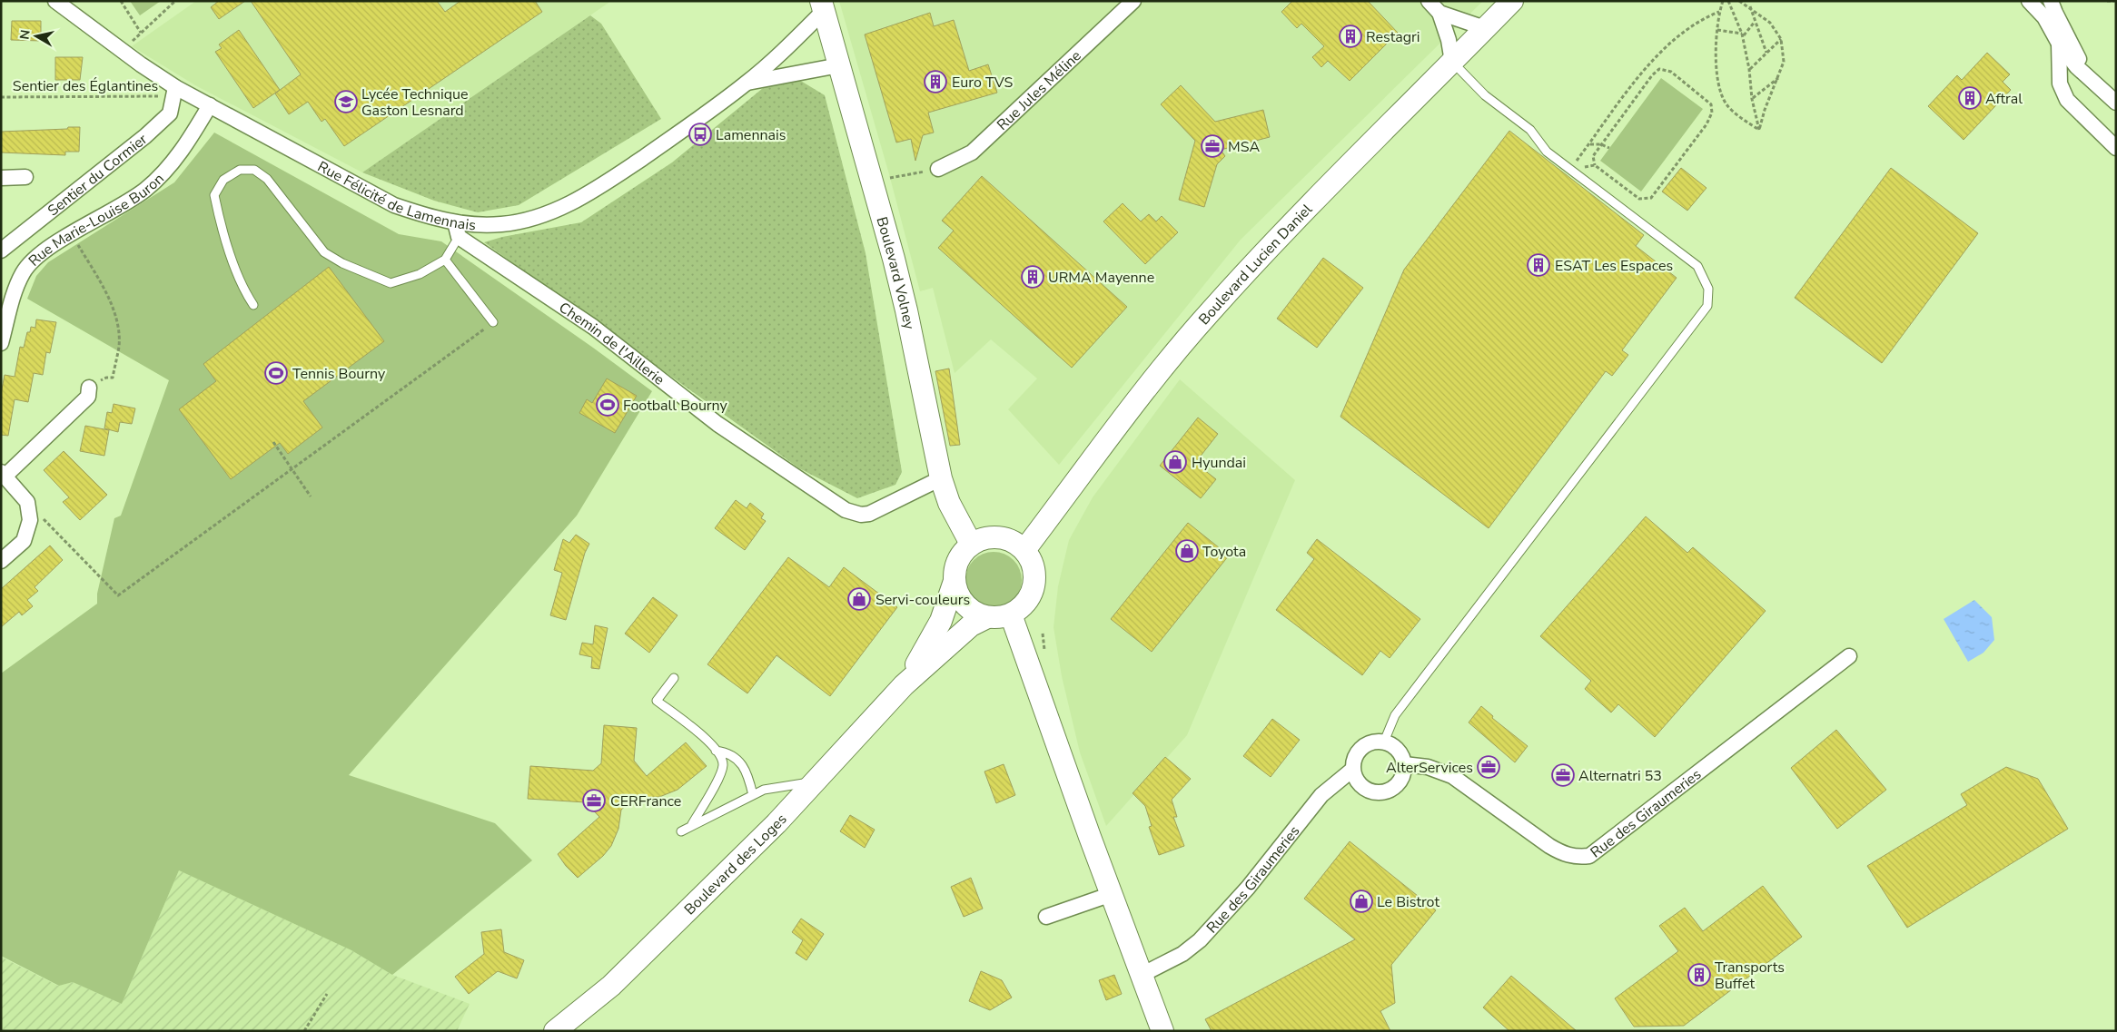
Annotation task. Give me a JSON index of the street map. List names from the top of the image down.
{
  "streets": {
    "main road": ["Boulevard Lucien Daniel", "Boulevard Volney", "Boulevard des Loges"],
    "street": [
      "Rue Jules Méline",
      "Sentier du Cormier",
      "Rue Félicité de Lamennais",
      "Rue Marie-Louise Buron",
      "Chemin de l'Aillerie",
      "Rue des Giraumeries"
    ],
    "path": ["Sentier des Églantines"]
  },
  "crossings": [
    ["Sentier des Églantines", "Sentier du Cormier"],
    ["Sentier des Églantines", "Rue Félicité de Lamennais"],
    ["Sentier du Cormier", "Rue Félicité de Lamennais"],
    ["Rue Félicité de Lamennais", "Rue Marie-Louise Buron"],
    ["Rue Félicité de Lamennais", "Boulevard Volney"],
    ["Boulevard Lucien Daniel", "Boulevard Volney"],
    ["Boulevard Lucien Daniel", "Boulevard des Loges"],
    ["Boulevard Volney", "Chemin de l'Aillerie"],
    ["Boulevard Volney", "Boulevard des Loges"]
  ],
  "places": {
    "building": [
      "Restagri",
      "Euro TVS",
      "Aftral",
      "ESAT Les Espaces",
      "URMA Mayenne",
      "Transports Buffet"
    ],
    "school or university": ["Lycée Technique Gaston Lesnard"],
    "bus stop": ["Lamennais"],
    "office": [
      "MSA",
      "AlterServices",
      "Alternatri 53",
      "CERFrance"
    ],
    "sports": ["Tennis Bourny", "Football Bourny"],
    "shop": [
      "Hyundai",
      "Toyota",
      "Servi-couleurs",
      "Le Bistrot"
    ]
  },
  "north": "left"
}
